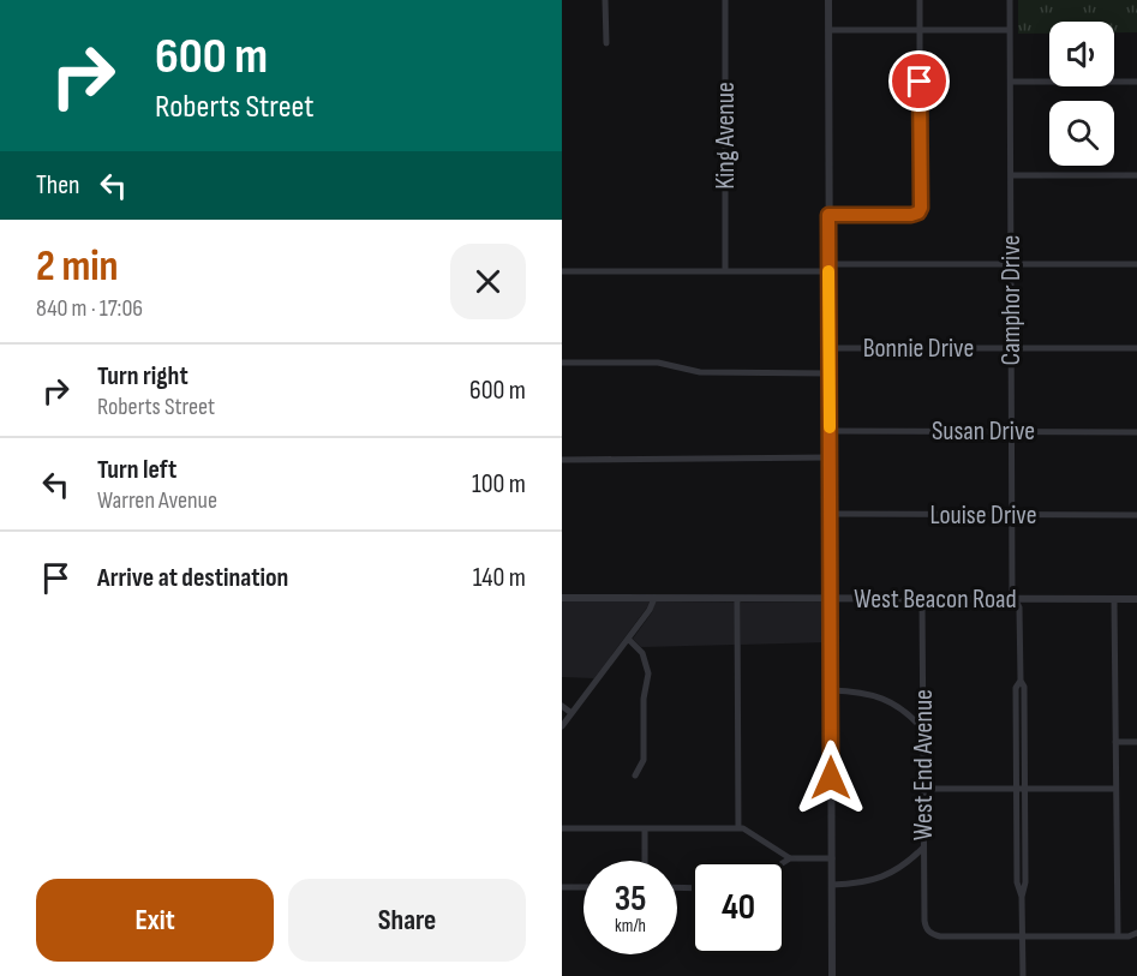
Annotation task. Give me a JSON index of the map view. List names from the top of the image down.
{
  "streets": {
    "street": [
      "King Avenue",
      "Camphor Drive",
      "Bonnie Drive",
      "Susan Drive",
      "Louise Drive",
      "West Beacon Road",
      "West End Avenue"
    ]
  },
  "crossings": [
    ["Camphor Drive", "Bonnie Drive"],
    ["Camphor Drive", "Susan Drive"],
    ["Camphor Drive", "Louise Drive"],
    ["Camphor Drive", "West Beacon Road"],
    ["Camphor Drive", "West End Avenue"],
    ["West Beacon Road", "West End Avenue"]
  ],
  "page": {
    "turn": ["600 m", "Roberts Street"],
    "then": "Then",
    "heading": ["2 min", "840 m · 17:06"],
    "list": [
      {
        "name": "Turn right",
        "note": "Roberts Street",
        "value": "600 m"
      },
      {
        "name": "Turn left",
        "note": "Warren Avenue",
        "value": "100 m"
      },
      {
        "name": "Arrive at destination",
        "value": "140 m"
      }
    ],
    "speed": "35 km/h",
    "limit": "40",
    "buttons": ["Exit", "Share"]
  }
}
